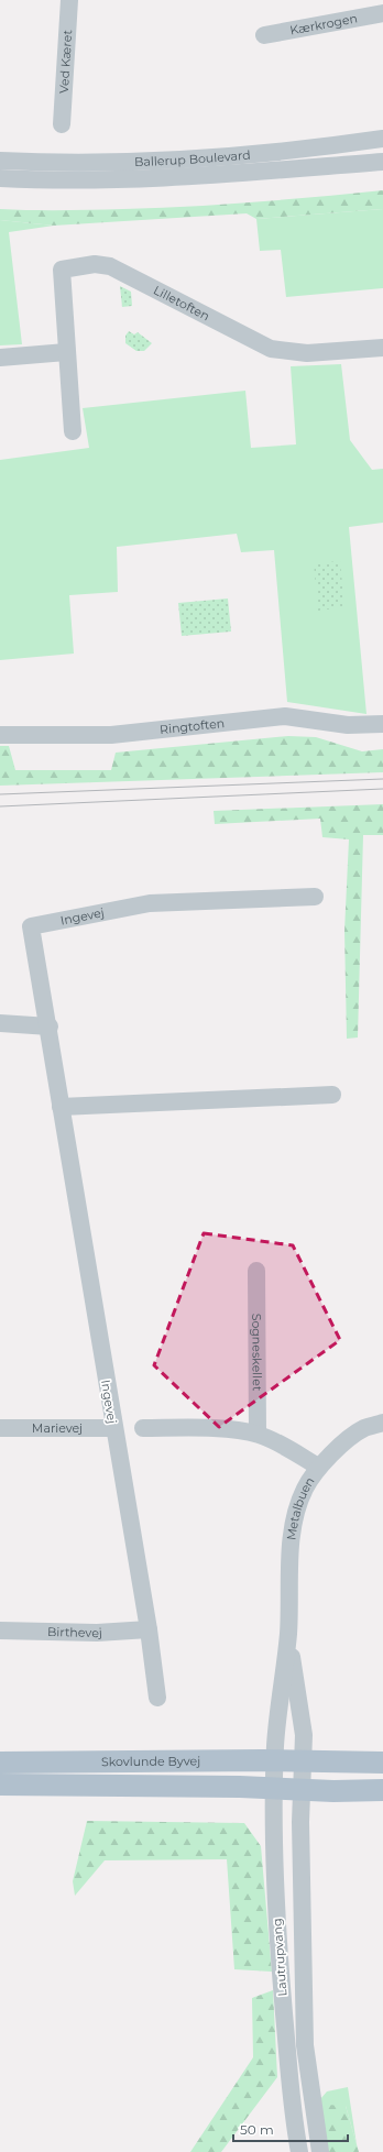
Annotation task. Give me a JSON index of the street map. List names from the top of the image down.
{
  "streets": {
    "main road": ["Skovlunde Byvej"],
    "street": [
      "Kærkrogen",
      "Ved Kæret",
      "Ballerup Boulevard",
      "Lilletoften",
      "Ringtoften",
      "Ingevej",
      "Sogneskellet",
      "Marievej",
      "Metalbuen",
      "Birthevej",
      "Lautrupvang"
    ]
  },
  "crossings": [
    ["Ingevej", "Marievej"],
    ["Ingevej", "Birthevej"],
    ["Metalbuen", "Skovlunde Byvej"],
    ["Metalbuen", "Lautrupvang"],
    ["Skovlunde Byvej", "Lautrupvang"]
  ],
  "scale_bar": "50 m"
}
